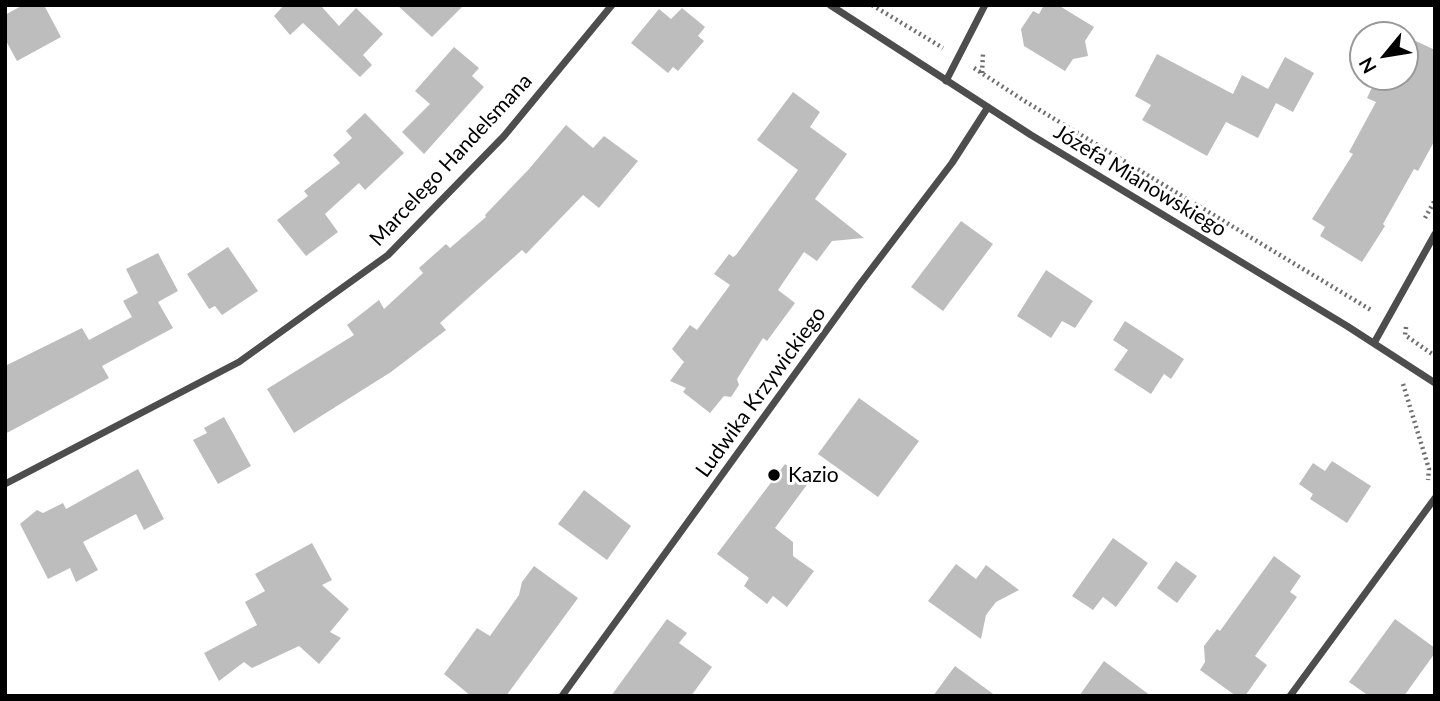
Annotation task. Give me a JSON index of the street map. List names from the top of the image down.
{
  "streets": {
    "street": ["Marcelego Handelsmana", "Józefa Mianowskiego", "Ludwika Krzywickiego"]
  },
  "crossings": [
    ["Józefa Mianowskiego", "Ludwika Krzywickiego"]
  ],
  "places": ["Kazio"],
  "north": "bottom left"
}
